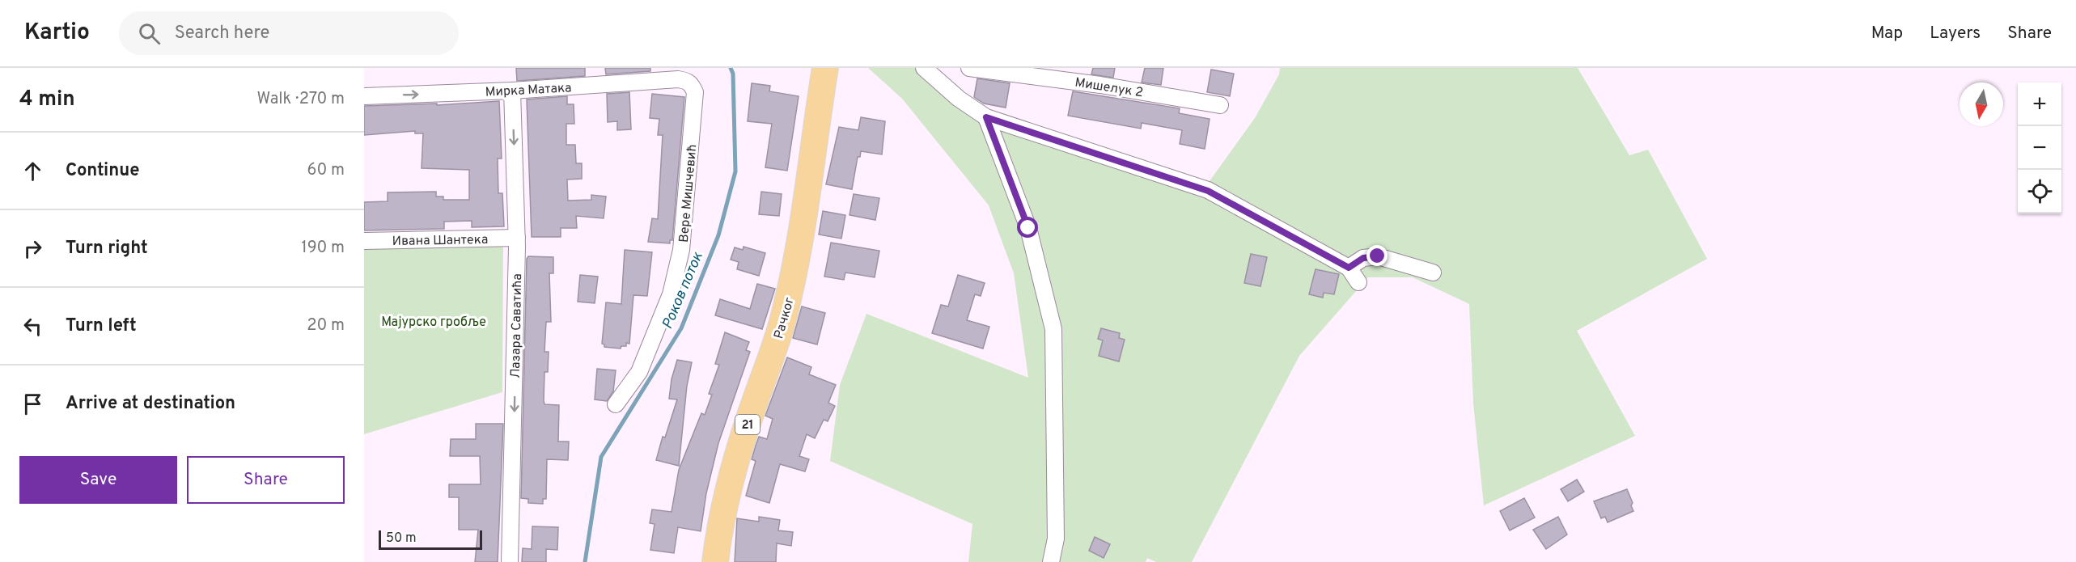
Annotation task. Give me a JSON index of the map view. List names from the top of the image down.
{
  "streets": {
    "main road": ["Рачког", "21"],
    "street": [
      "Мишелук 2",
      "Мирка Матака",
      "Вере Мишчевић",
      "Ивана Шантека",
      "Лазара Саватића"
    ]
  },
  "crossings": [
    ["Мирка Матака", "Вере Мишчевић"],
    ["Мирка Матака", "Лазара Саватића"],
    ["Ивана Шантека", "Лазара Саватића"]
  ],
  "one_way": ["Мирка Матака", "Лазара Саватића"],
  "water": ["Роков поток"],
  "parks": ["Мајурско гробље"],
  "scale_bar": "50 m",
  "north": "bottom",
  "page": {
    "header": "Kartio",
    "search": "Search here",
    "nav": ["Map", "Layers", "Share"],
    "heading": ["4 min", "Walk · 270 m"],
    "map_buttons": ["+", "−"],
    "list": [
      ["Continue", "60 m"],
      ["Turn right", "190 m"],
      ["Turn left", "20 m"],
      "Arrive at destination"
    ],
    "buttons": ["Save", "Share"],
    "scale": "50 m"
  }
}
